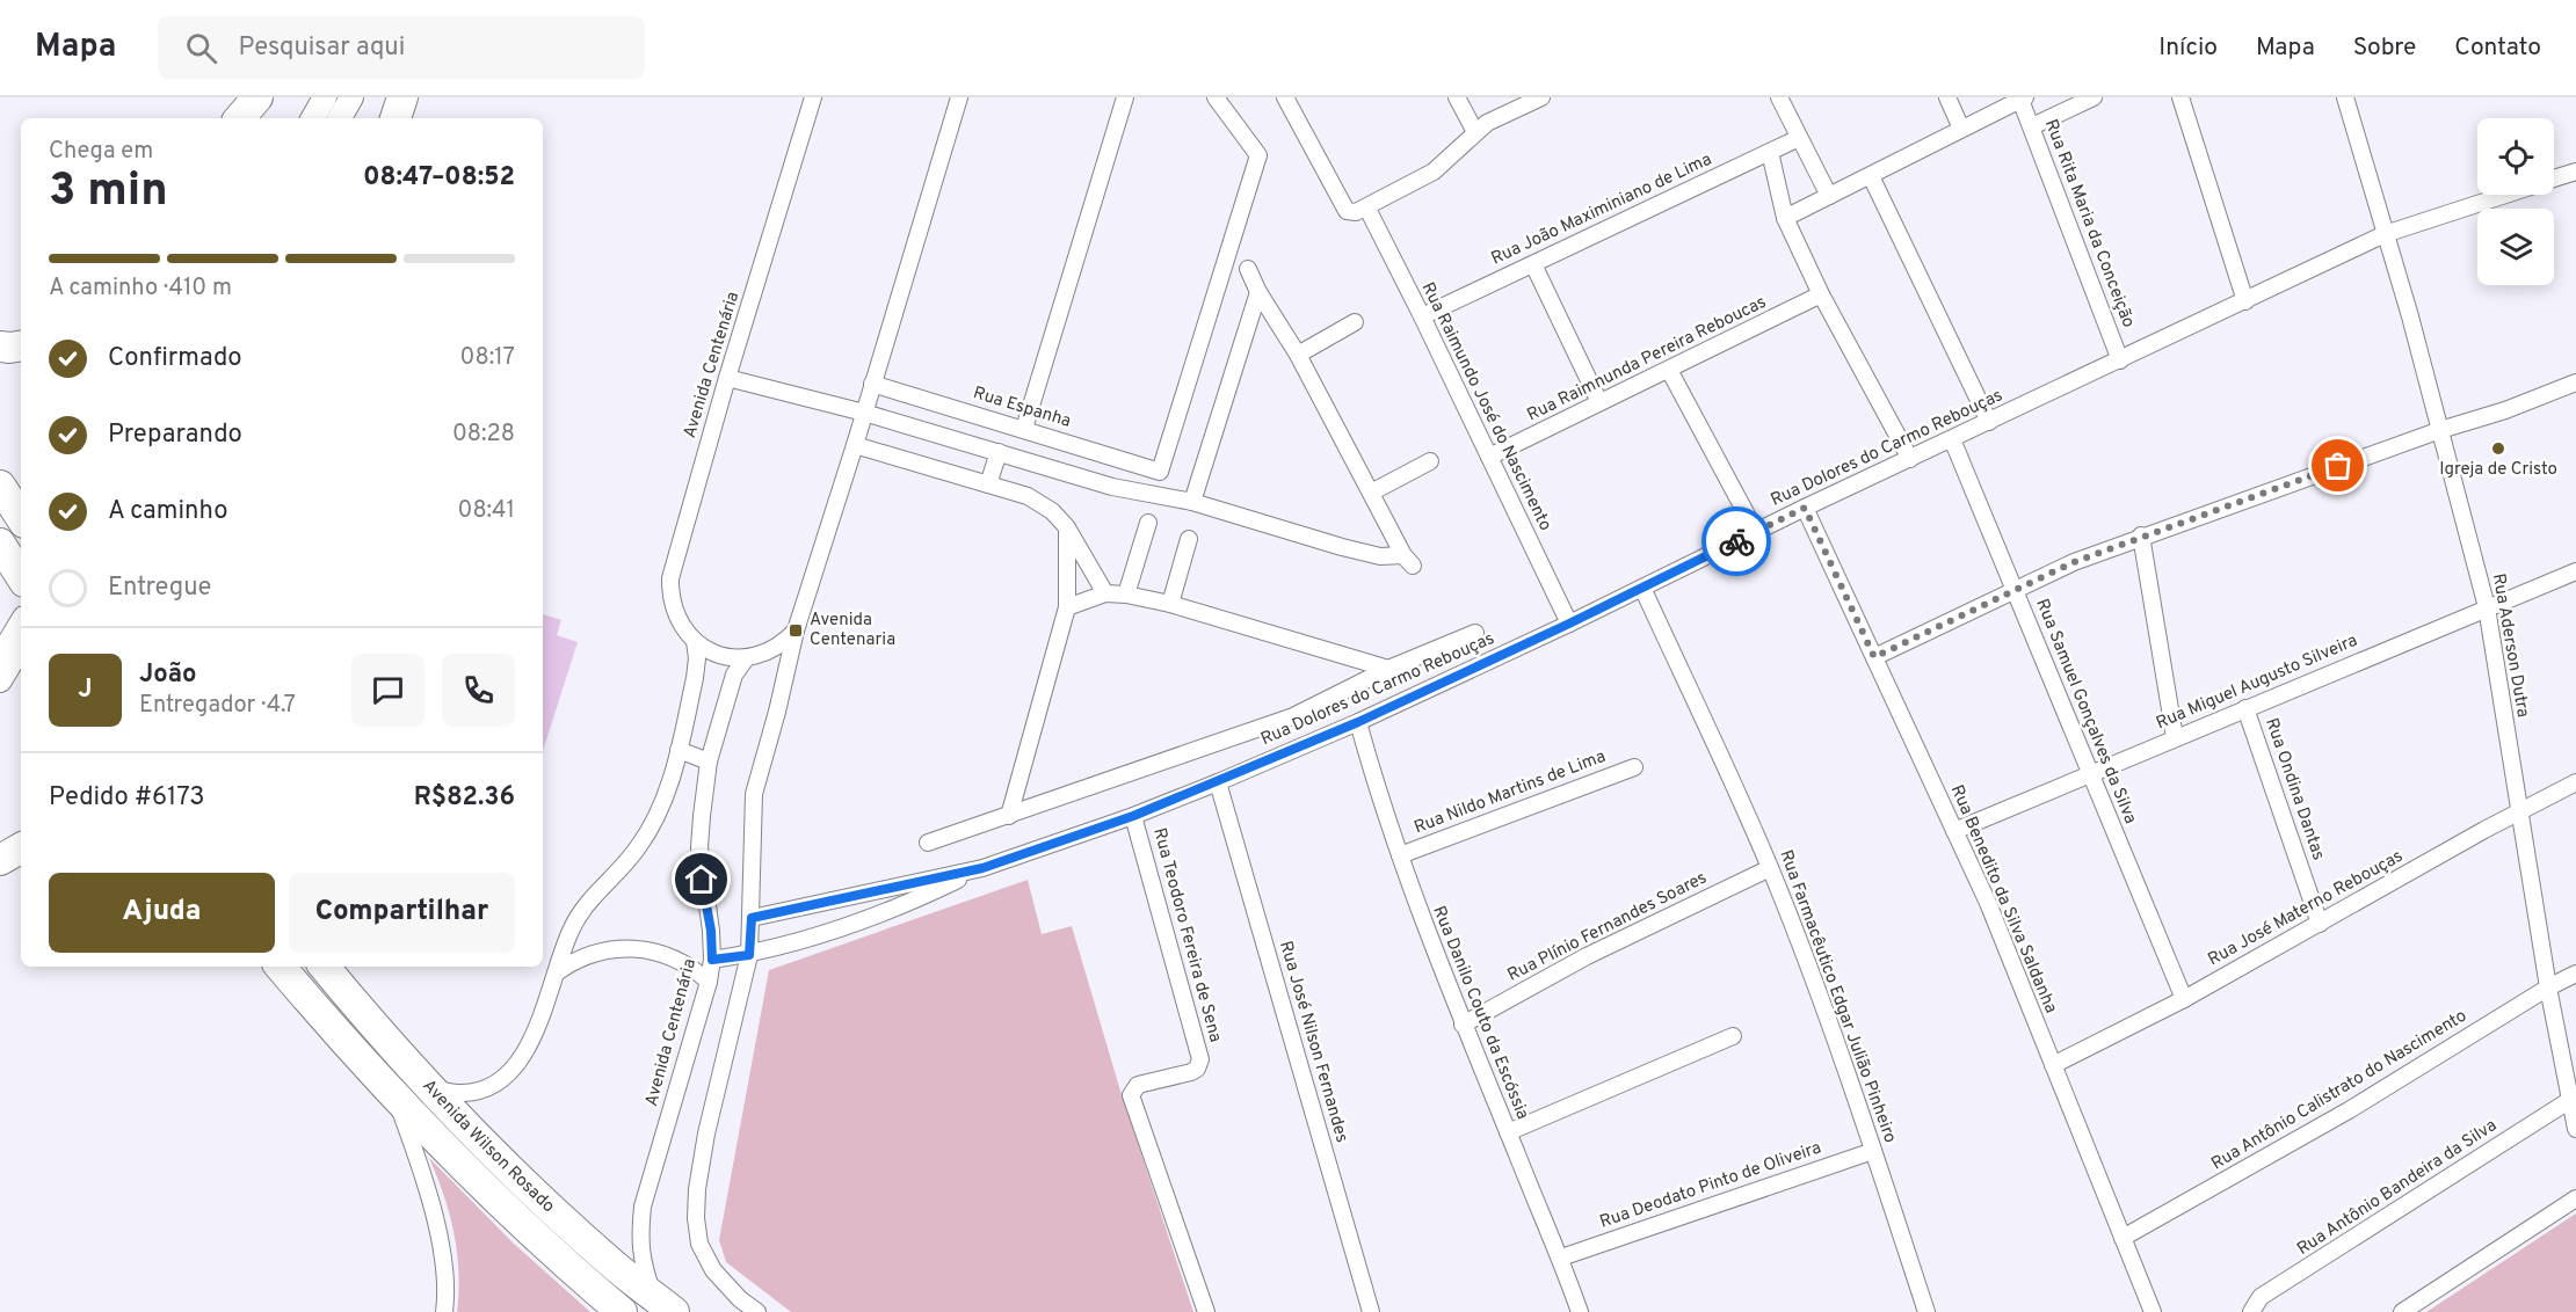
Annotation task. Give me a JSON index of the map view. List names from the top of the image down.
{
  "streets": {
    "highway": ["Avenida Wilson Rosado"],
    "street": [
      "Rua João Maximiniano de Lima",
      "Rua Rita Maria da Conceição",
      "Rua Raimnunda Pereira Reboucas",
      "Avenida Centenária",
      "Rua Raimundo José do Nascimento",
      "Rua Espanha",
      "Rua Dolores do Carmo Rebouças",
      "Rua Aderson Dutra",
      "Rua Miguel Augusto Silveira",
      "Rua Samuel Gonçalves da Silva",
      "Rua Ondina Dantas",
      "Rua Nildo Martins de Lima",
      "Rua Benedito da Silva Saldanha",
      "Rua José Materno Rebouças",
      "Rua Plínio Fernandes Soares",
      "Rua Teodoro Fereira de Sena",
      "Rua Farmacêutico Edgar Julião Pinheiro",
      "Rua Danilo Couto da Escóssia",
      "Rua José Nilson Fernandes",
      "Rua Antônio Calistrato do Nascimento",
      "Rua Deodato Pinto de Oliveira",
      "Rua Antônio Bandeira da Silva"
    ]
  },
  "crossings": [
    ["Rua João Maximiniano de Lima", "Rua Raimundo José do Nascimento"],
    ["Rua Rita Maria da Conceição", "Rua Dolores do Carmo Rebouças"],
    ["Rua Raimnunda Pereira Reboucas", "Rua Raimundo José do Nascimento"],
    ["Avenida Centenária", "Rua Dolores do Carmo Rebouças"],
    ["Avenida Centenária", "Avenida Wilson Rosado"],
    ["Rua Raimundo José do Nascimento", "Rua Dolores do Carmo Rebouças"],
    ["Rua Dolores do Carmo Rebouças", "Rua Aderson Dutra"],
    ["Rua Dolores do Carmo Rebouças", "Rua Samuel Gonçalves da Silva"],
    ["Rua Dolores do Carmo Rebouças", "Rua Benedito da Silva Saldanha"],
    ["Rua Dolores do Carmo Rebouças", "Rua Teodoro Fereira de Sena"],
    ["Rua Dolores do Carmo Rebouças", "Rua Farmacêutico Edgar Julião Pinheiro"],
    ["Rua Dolores do Carmo Rebouças", "Rua Danilo Couto da Escóssia"],
    ["Rua Dolores do Carmo Rebouças", "Rua José Nilson Fernandes"],
    ["Rua Aderson Dutra", "Rua Miguel Augusto Silveira"],
    ["Rua Aderson Dutra", "Rua José Materno Rebouças"],
    ["Rua Aderson Dutra", "Rua Antônio Calistrato do Nascimento"],
    ["Rua Aderson Dutra", "Rua Antônio Bandeira da Silva"],
    ["Rua Miguel Augusto Silveira", "Rua Samuel Gonçalves da Silva"],
    ["Rua Miguel Augusto Silveira", "Rua Ondina Dantas"],
    ["Rua Miguel Augusto Silveira", "Rua Benedito da Silva Saldanha"],
    ["Rua Samuel Gonçalves da Silva", "Rua José Materno Rebouças"],
    ["Rua Ondina Dantas", "Rua José Materno Rebouças"],
    ["Rua Nildo Martins de Lima", "Rua Danilo Couto da Escóssia"],
    ["Rua Benedito da Silva Saldanha", "Rua José Materno Rebouças"],
    ["Rua Benedito da Silva Saldanha", "Rua Antônio Calistrato do Nascimento"],
    ["Rua Plínio Fernandes Soares", "Rua Farmacêutico Edgar Julião Pinheiro"],
    ["Rua Plínio Fernandes Soares", "Rua Danilo Couto da Escóssia"],
    ["Rua Farmacêutico Edgar Julião Pinheiro", "Rua Deodato Pinto de Oliveira"],
    ["Rua Danilo Couto da Escóssia", "Rua Deodato Pinto de Oliveira"]
  ],
  "places": {
    "other": ["Igreja de Cristo"],
    "transit": ["Avenida Centenaria"]
  },
  "page": {
    "header": "Mapa",
    "search": "Pesquisar aqui",
    "nav": [
      "Início",
      "Mapa",
      "Sobre",
      "Contato"
    ],
    "heading": ["3 min", "Chega em", "08:47–08:52"],
    "panel": [
      "João",
      "Entregador · 4.7",
      "Pedido #6173",
      "R$82.36"
    ],
    "bar": "A caminho · 410 m",
    "list": [
      ["Confirmado", "08:17"],
      ["Preparando", "08:28"],
      ["A caminho", "08:41"],
      "Entregue"
    ],
    "round": "J",
    "buttons": ["Ajuda", "Compartilhar"]
  }
}
